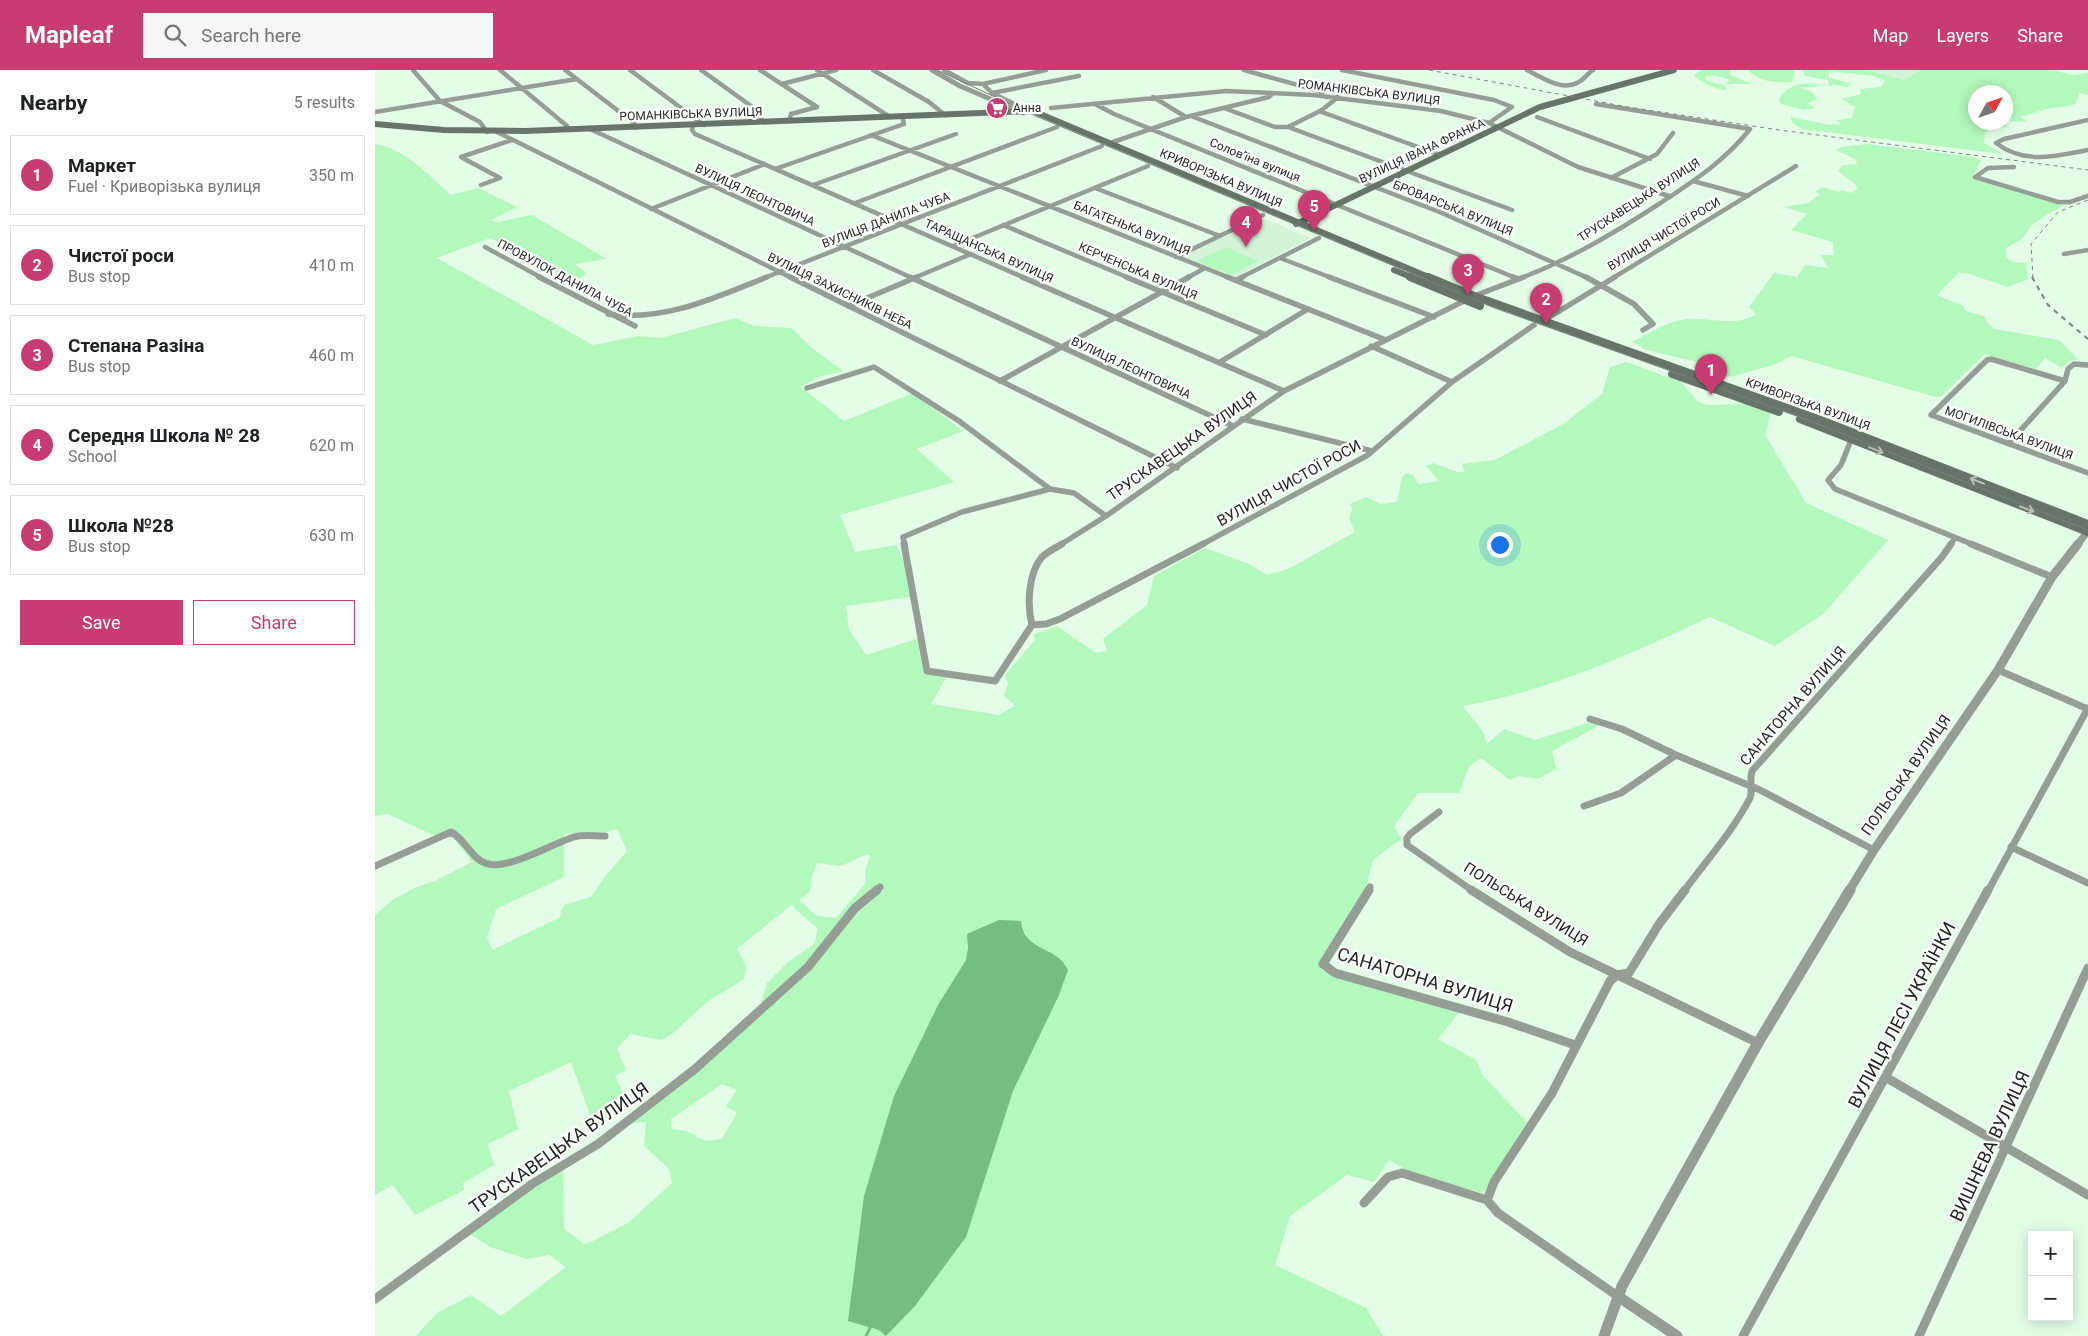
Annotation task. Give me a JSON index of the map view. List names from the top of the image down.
{
  "streets": {
    "main road": ["РОМАНКІВСЬКА ВУЛИЦЯ", "ВУЛИЦЯ ІВАНА ФРАНКА", "КРИВОРІЗЬКА ВУЛИЦЯ"],
    "street": [
      "Соловʼїна вулиця",
      "ВУЛИЦЯ ЛЕОНТОВИЧА",
      "ТРУСКАВЕЦЬКА ВУЛИЦЯ",
      "БРОВАРСЬКА ВУЛИЦЯ",
      "ВУЛИЦЯ ДАНИЛА ЧУБА",
      "БАГАТЕНЬКА ВУЛИЦЯ",
      "ВУЛИЦЯ ЧИСТОЇ РОСИ",
      "ТАРАЩАНСЬКА ВУЛИЦЯ",
      "КЕРЧЕНСЬКА ВУЛИЦЯ",
      "ПРОВУЛОК ДАНИЛА ЧУБА",
      "ВУЛИЦЯ ЗАХИСНИКІВ НЕБА",
      "МОГИЛІВСЬКА ВУЛИЦЯ",
      "САНАТОРНА ВУЛИЦЯ",
      "ПОЛЬСЬКА ВУЛИЦЯ",
      "ВУЛИЦЯ ЛЕСІ УКРАЇНКИ",
      "ВИШНЕВА ВУЛИЦЯ"
    ]
  },
  "crossings": [
    ["РОМАНКІВСЬКА ВУЛИЦЯ", "ВУЛИЦЯ ІВАНА ФРАНКА"],
    ["РОМАНКІВСЬКА ВУЛИЦЯ", "Соловʼїна вулиця"],
    ["РОМАНКІВСЬКА ВУЛИЦЯ", "КРИВОРІЗЬКА ВУЛИЦЯ"],
    ["РОМАНКІВСЬКА ВУЛИЦЯ", "ВУЛИЦЯ ЛЕОНТОВИЧА"],
    ["РОМАНКІВСЬКА ВУЛИЦЯ", "ТРУСКАВЕЦЬКА ВУЛИЦЯ"],
    ["РОМАНКІВСЬКА ВУЛИЦЯ", "БРОВАРСЬКА ВУЛИЦЯ"],
    ["РОМАНКІВСЬКА ВУЛИЦЯ", "ТАРАЩАНСЬКА ВУЛИЦЯ"],
    ["РОМАНКІВСЬКА ВУЛИЦЯ", "ВУЛИЦЯ ЗАХИСНИКІВ НЕБА"],
    ["ВУЛИЦЯ ІВАНА ФРАНКА", "Соловʼїна вулиця"],
    ["ВУЛИЦЯ ІВАНА ФРАНКА", "КРИВОРІЗЬКА ВУЛИЦЯ"],
    ["ВУЛИЦЯ ІВАНА ФРАНКА", "БРОВАРСЬКА ВУЛИЦЯ"],
    ["Соловʼїна вулиця", "ТРУСКАВЕЦЬКА ВУЛИЦЯ"],
    ["КРИВОРІЗЬКА ВУЛИЦЯ", "ТРУСКАВЕЦЬКА ВУЛИЦЯ"],
    ["КРИВОРІЗЬКА ВУЛИЦЯ", "ВУЛИЦЯ ДАНИЛА ЧУБА"],
    ["КРИВОРІЗЬКА ВУЛИЦЯ", "ВУЛИЦЯ ЧИСТОЇ РОСИ"],
    ["КРИВОРІЗЬКА ВУЛИЦЯ", "ПОЛЬСЬКА ВУЛИЦЯ"],
    ["ВУЛИЦЯ ЛЕОНТОВИЧА", "ТРУСКАВЕЦЬКА ВУЛИЦЯ"],
    ["ВУЛИЦЯ ЛЕОНТОВИЧА", "ВУЛИЦЯ ДАНИЛА ЧУБА"],
    ["ТРУСКАВЕЦЬКА ВУЛИЦЯ", "БРОВАРСЬКА ВУЛИЦЯ"],
    ["ТРУСКАВЕЦЬКА ВУЛИЦЯ", "БАГАТЕНЬКА ВУЛИЦЯ"],
    ["ТРУСКАВЕЦЬКА ВУЛИЦЯ", "ВУЛИЦЯ ЧИСТОЇ РОСИ"],
    ["ТРУСКАВЕЦЬКА ВУЛИЦЯ", "ТАРАЩАНСЬКА ВУЛИЦЯ"],
    ["ТРУСКАВЕЦЬКА ВУЛИЦЯ", "ВУЛИЦЯ ЗАХИСНИКІВ НЕБА"],
    ["БРОВАРСЬКА ВУЛИЦЯ", "ВУЛИЦЯ ЧИСТОЇ РОСИ"],
    ["ВУЛИЦЯ ДАНИЛА ЧУБА", "БАГАТЕНЬКА ВУЛИЦЯ"],
    ["ВУЛИЦЯ ДАНИЛА ЧУБА", "ТАРАЩАНСЬКА ВУЛИЦЯ"],
    ["ВУЛИЦЯ ДАНИЛА ЧУБА", "ПРОВУЛОК ДАНИЛА ЧУБА"],
    ["ВУЛИЦЯ ДАНИЛА ЧУБА", "ВУЛИЦЯ ЗАХИСНИКІВ НЕБА"],
    ["САНАТОРНА ВУЛИЦЯ", "ПОЛЬСЬКА ВУЛИЦЯ"]
  ],
  "places": {
    "supermarket": ["Анна"]
  },
  "north": "top right",
  "page": {
    "header": "Mapleaf",
    "search": "Search here",
    "nav": ["Map", "Layers", "Share"],
    "heading": ["Nearby", "5 results"],
    "list": [
      {
        "mark": "1",
        "name": "Маркет",
        "note": "Fuel · Криворізька вулиця",
        "value": "350 m"
      },
      {
        "mark": "2",
        "name": "Чистої роси",
        "note": "Bus stop",
        "value": "410 m"
      },
      {
        "mark": "3",
        "name": "Степана Разіна",
        "note": "Bus stop",
        "value": "460 m"
      },
      {
        "mark": "4",
        "name": "Середня Школа № 28",
        "note": "School",
        "value": "620 m"
      },
      {
        "mark": "5",
        "name": "Школа №28",
        "note": "Bus stop",
        "value": "630 m"
      }
    ],
    "pins": [
      "5",
      "4",
      "3",
      "2",
      "1"
    ],
    "buttons": ["Save", "Share"],
    "map_buttons": ["+", "−"]
  }
}
